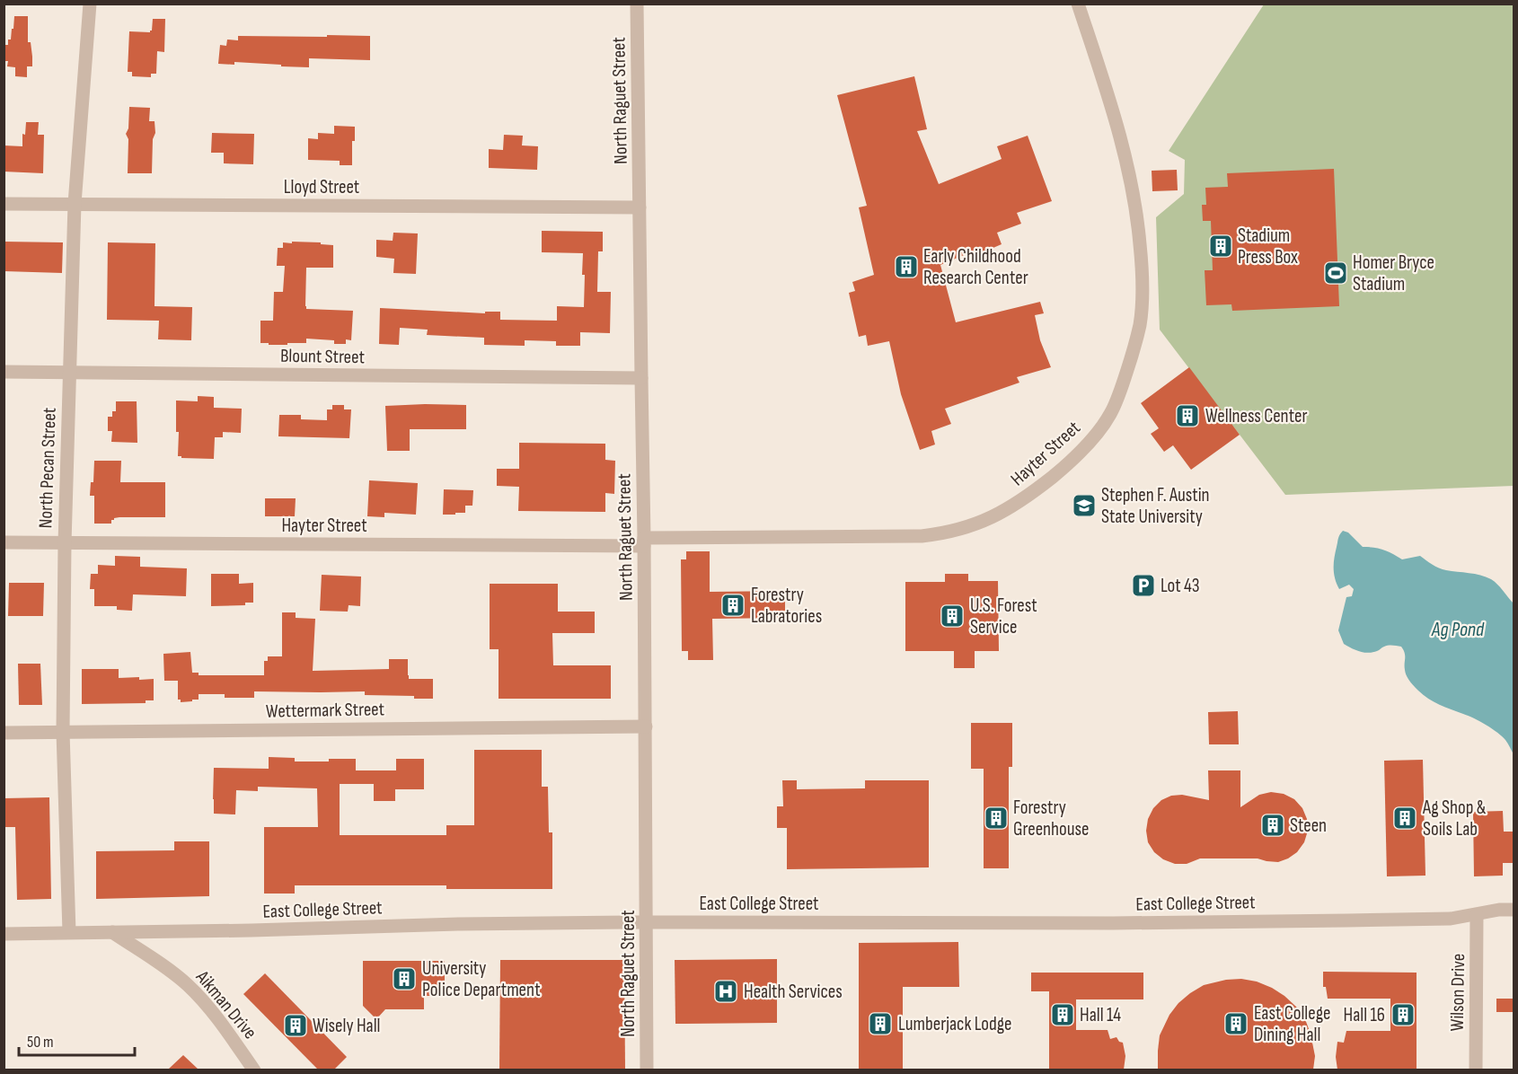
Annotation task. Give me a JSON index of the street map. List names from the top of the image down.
{
  "streets": {
    "street": [
      "North Raguet Street",
      "Lloyd Street",
      "Blount Street",
      "Hayter Street",
      "North Pecan Street",
      "Wettermark Street",
      "East College Street",
      "Wilson Drive",
      "Aikman Drive"
    ]
  },
  "crossings": [
    ["North Raguet Street", "Lloyd Street"],
    ["North Raguet Street", "Blount Street"],
    ["North Raguet Street", "Hayter Street"],
    ["North Raguet Street", "Wettermark Street"],
    ["North Raguet Street", "East College Street"],
    ["Lloyd Street", "North Pecan Street"],
    ["Blount Street", "North Pecan Street"],
    ["Hayter Street", "North Pecan Street"],
    ["North Pecan Street", "Wettermark Street"],
    ["North Pecan Street", "East College Street"],
    ["East College Street", "Wilson Drive"],
    ["East College Street", "Aikman Drive"]
  ],
  "water": ["Ag Pond"],
  "places": {
    "building": [
      "Stadium Press Box",
      "Early Childhood Research Center",
      "Wellness Center",
      "Forestry Labratories",
      "U.S. Forest Service",
      "Forestry Greenhouse",
      "Ag Shop & Soils Lab",
      "Steen",
      "University Police Department",
      "Hall 14",
      "Hall 16",
      "Lumberjack Lodge",
      "East College Dining Hall",
      "Wisely Hall"
    ],
    "sports": ["Homer Bryce Stadium"],
    "school or university": ["Stephen F. Austin State University"],
    "parking": ["Lot 43"],
    "hospital": ["Health Services"]
  },
  "scale_bar": "50 m"
}
